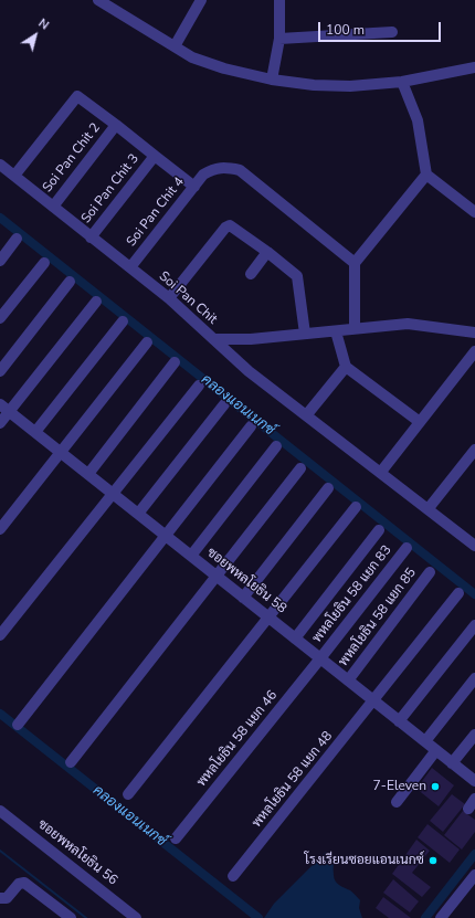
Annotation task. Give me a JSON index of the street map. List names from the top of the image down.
{
  "streets": {
    "street": [
      "Soi Pan Chit 2",
      "Soi Pan Chit 3",
      "Soi Pan Chit 4",
      "Soi Pan Chit",
      "ซอยพหลโยธิน 58",
      "พหลโยธิน 58 แยก 83",
      "พหลโยธิน 58 แยก 85",
      "พหลโยธิน 58 แยก 46",
      "พหลโยธิน 58 แยก 48",
      "ซอยพหลโยธิน 56"
    ]
  },
  "crossings": [
    ["Soi Pan Chit 2", "Soi Pan Chit 3"],
    ["Soi Pan Chit 2", "Soi Pan Chit"],
    ["Soi Pan Chit 3", "Soi Pan Chit 4"],
    ["Soi Pan Chit 3", "Soi Pan Chit"],
    ["Soi Pan Chit 4", "Soi Pan Chit"],
    ["ซอยพหลโยธิน 58", "พหลโยธิน 58 แยก 83"],
    ["ซอยพหลโยธิน 58", "พหลโยธิน 58 แยก 85"],
    ["ซอยพหลโยธิน 58", "พหลโยธิน 58 แยก 46"],
    ["ซอยพหลโยธิน 58", "พหลโยธิน 58 แยก 48"],
    ["พหลโยธิน 58 แยก 83", "พหลโยธิน 58 แยก 46"]
  ],
  "water": ["คลองแอนเนกซ์"],
  "places": ["7-Eleven", "โรงเรียนซอยแอนเนกซ์"],
  "scale_bar": "100 m",
  "north": "top right"
}
